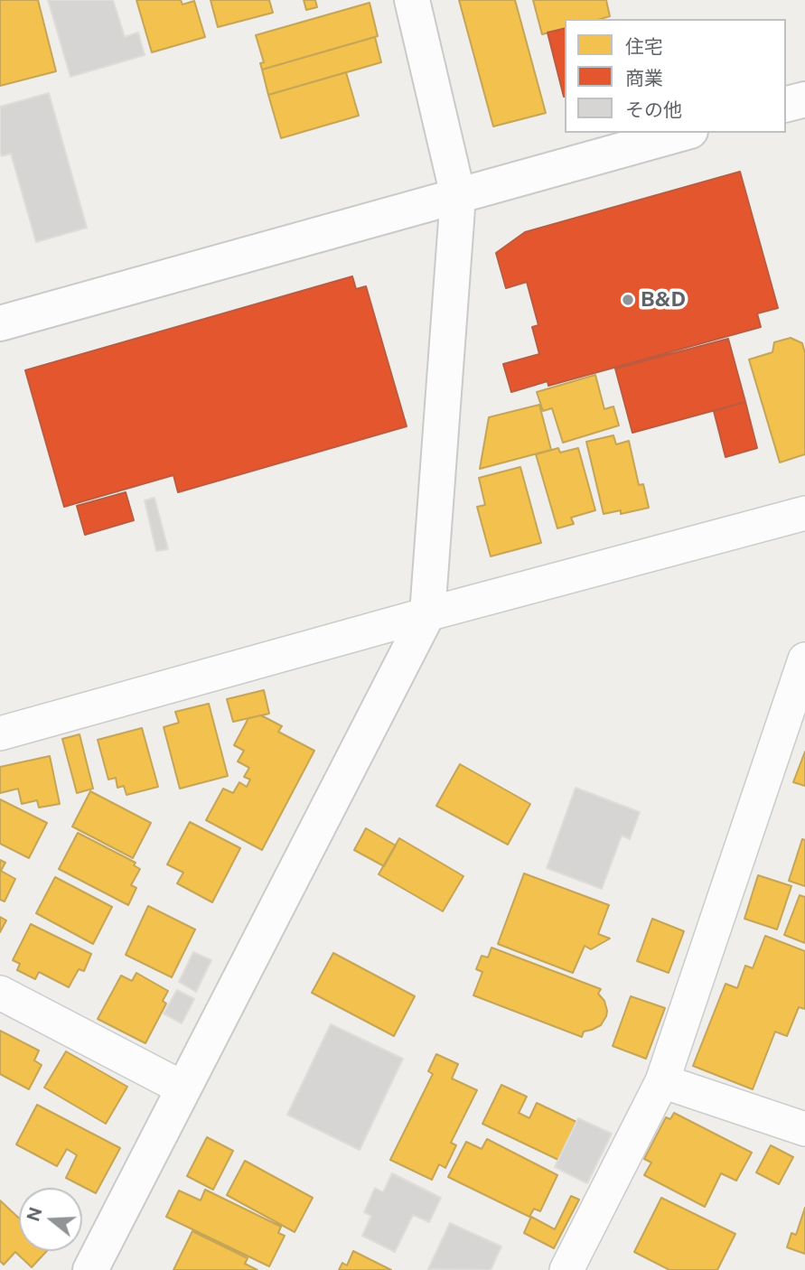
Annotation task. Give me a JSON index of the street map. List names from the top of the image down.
{
  "places": ["B&D"],
  "legend": ["住宅", "商業", "その他"],
  "north": "left"
}
